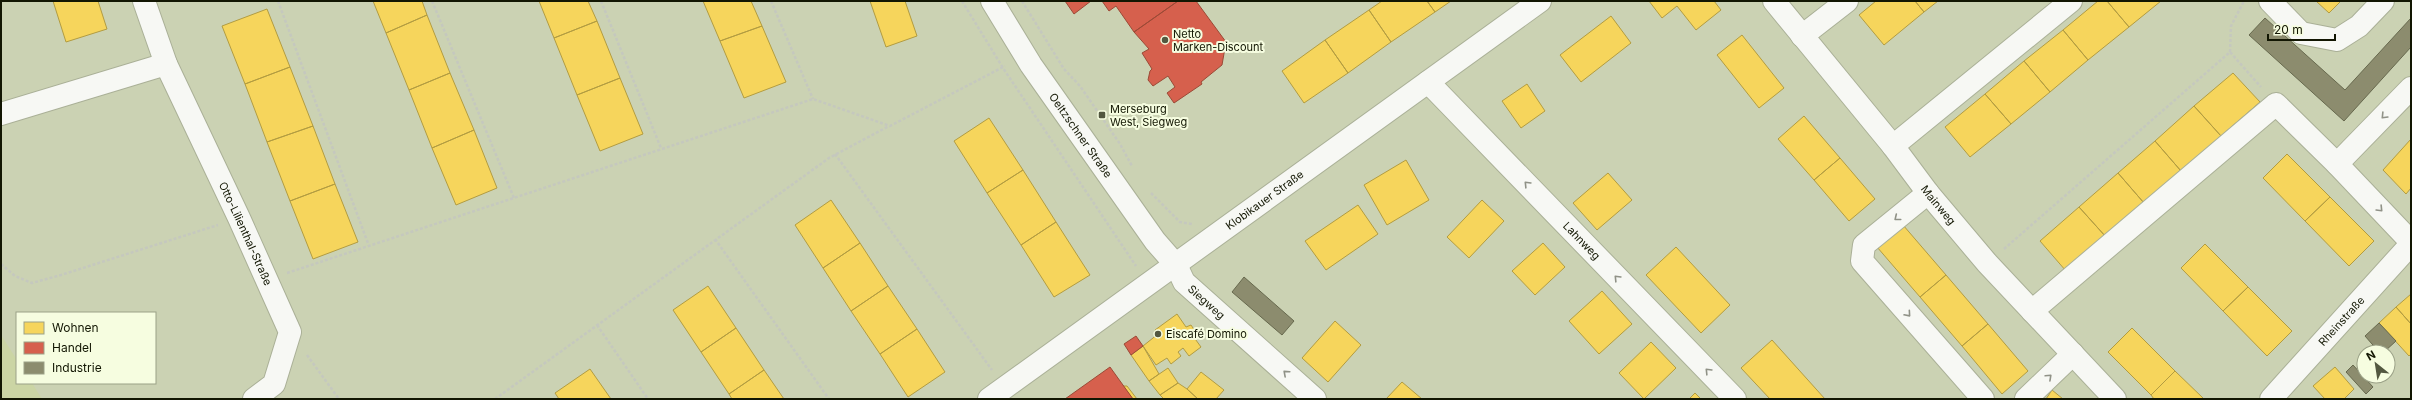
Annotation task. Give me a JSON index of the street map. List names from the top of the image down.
{
  "streets": {
    "street": [
      "Oeltzschner Straße",
      "Klobikauer Straße",
      "Mainweg",
      "Otto-Lilienthal-Straße",
      "Lahnweg",
      "Siegweg",
      "Rheinstraße"
    ]
  },
  "crossings": [
    ["Oeltzschner Straße", "Klobikauer Straße"],
    ["Oeltzschner Straße", "Siegweg"],
    ["Klobikauer Straße", "Lahnweg"],
    ["Klobikauer Straße", "Siegweg"]
  ],
  "one_way": ["Lahnweg", "Siegweg"],
  "places": {
    "other": ["Netto Marken-Discount", "Eiscafé Domino"],
    "transit": ["Merseburg West, Siegweg"]
  },
  "legend": ["Wohnen", "Handel", "Industrie"],
  "scale_bar": "20 m",
  "north": "top left"
}
